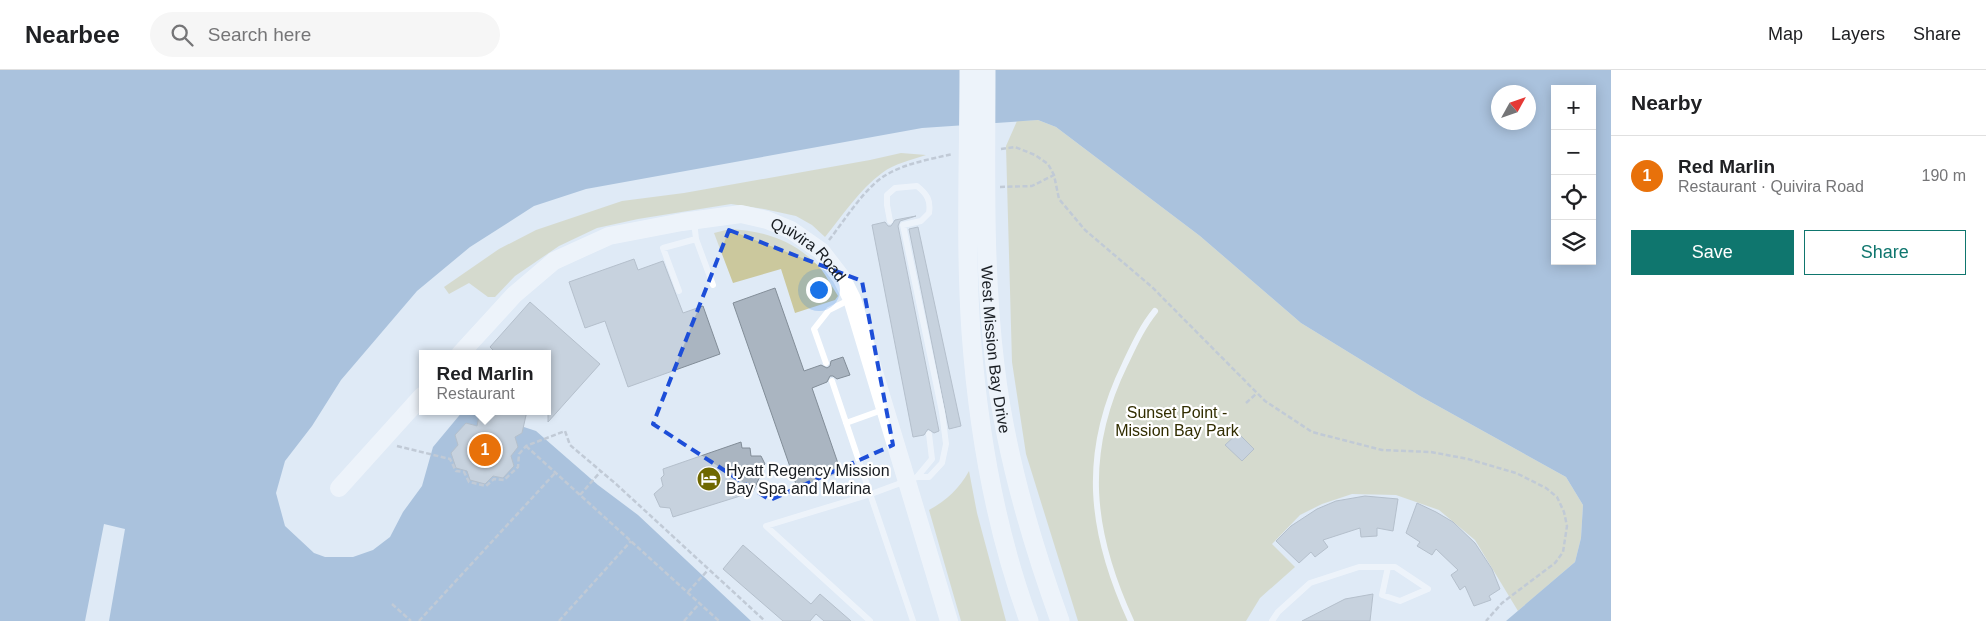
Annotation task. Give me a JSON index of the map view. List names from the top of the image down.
{
  "streets": {
    "main road": ["West Mission Bay Drive"],
    "street": ["Quivira Road"]
  },
  "parks": ["Sunset Point - Mission Bay Park"],
  "places": {
    "hotel": ["Hyatt Regency Mission Bay Spa and Marina"]
  },
  "north": "top right",
  "page": {
    "header": "Nearbee",
    "search": "Search here",
    "nav": ["Map", "Layers", "Share"],
    "heading": "Nearby",
    "map_buttons": ["+", "−"],
    "list": [
      {
        "mark": "1",
        "name": "Red Marlin",
        "note": "Restaurant · Quivira Road",
        "value": "190 m"
      }
    ],
    "buttons": ["Save", "Share"],
    "popup": ["Red Marlin", "Restaurant"],
    "pins": "1"
  }
}
